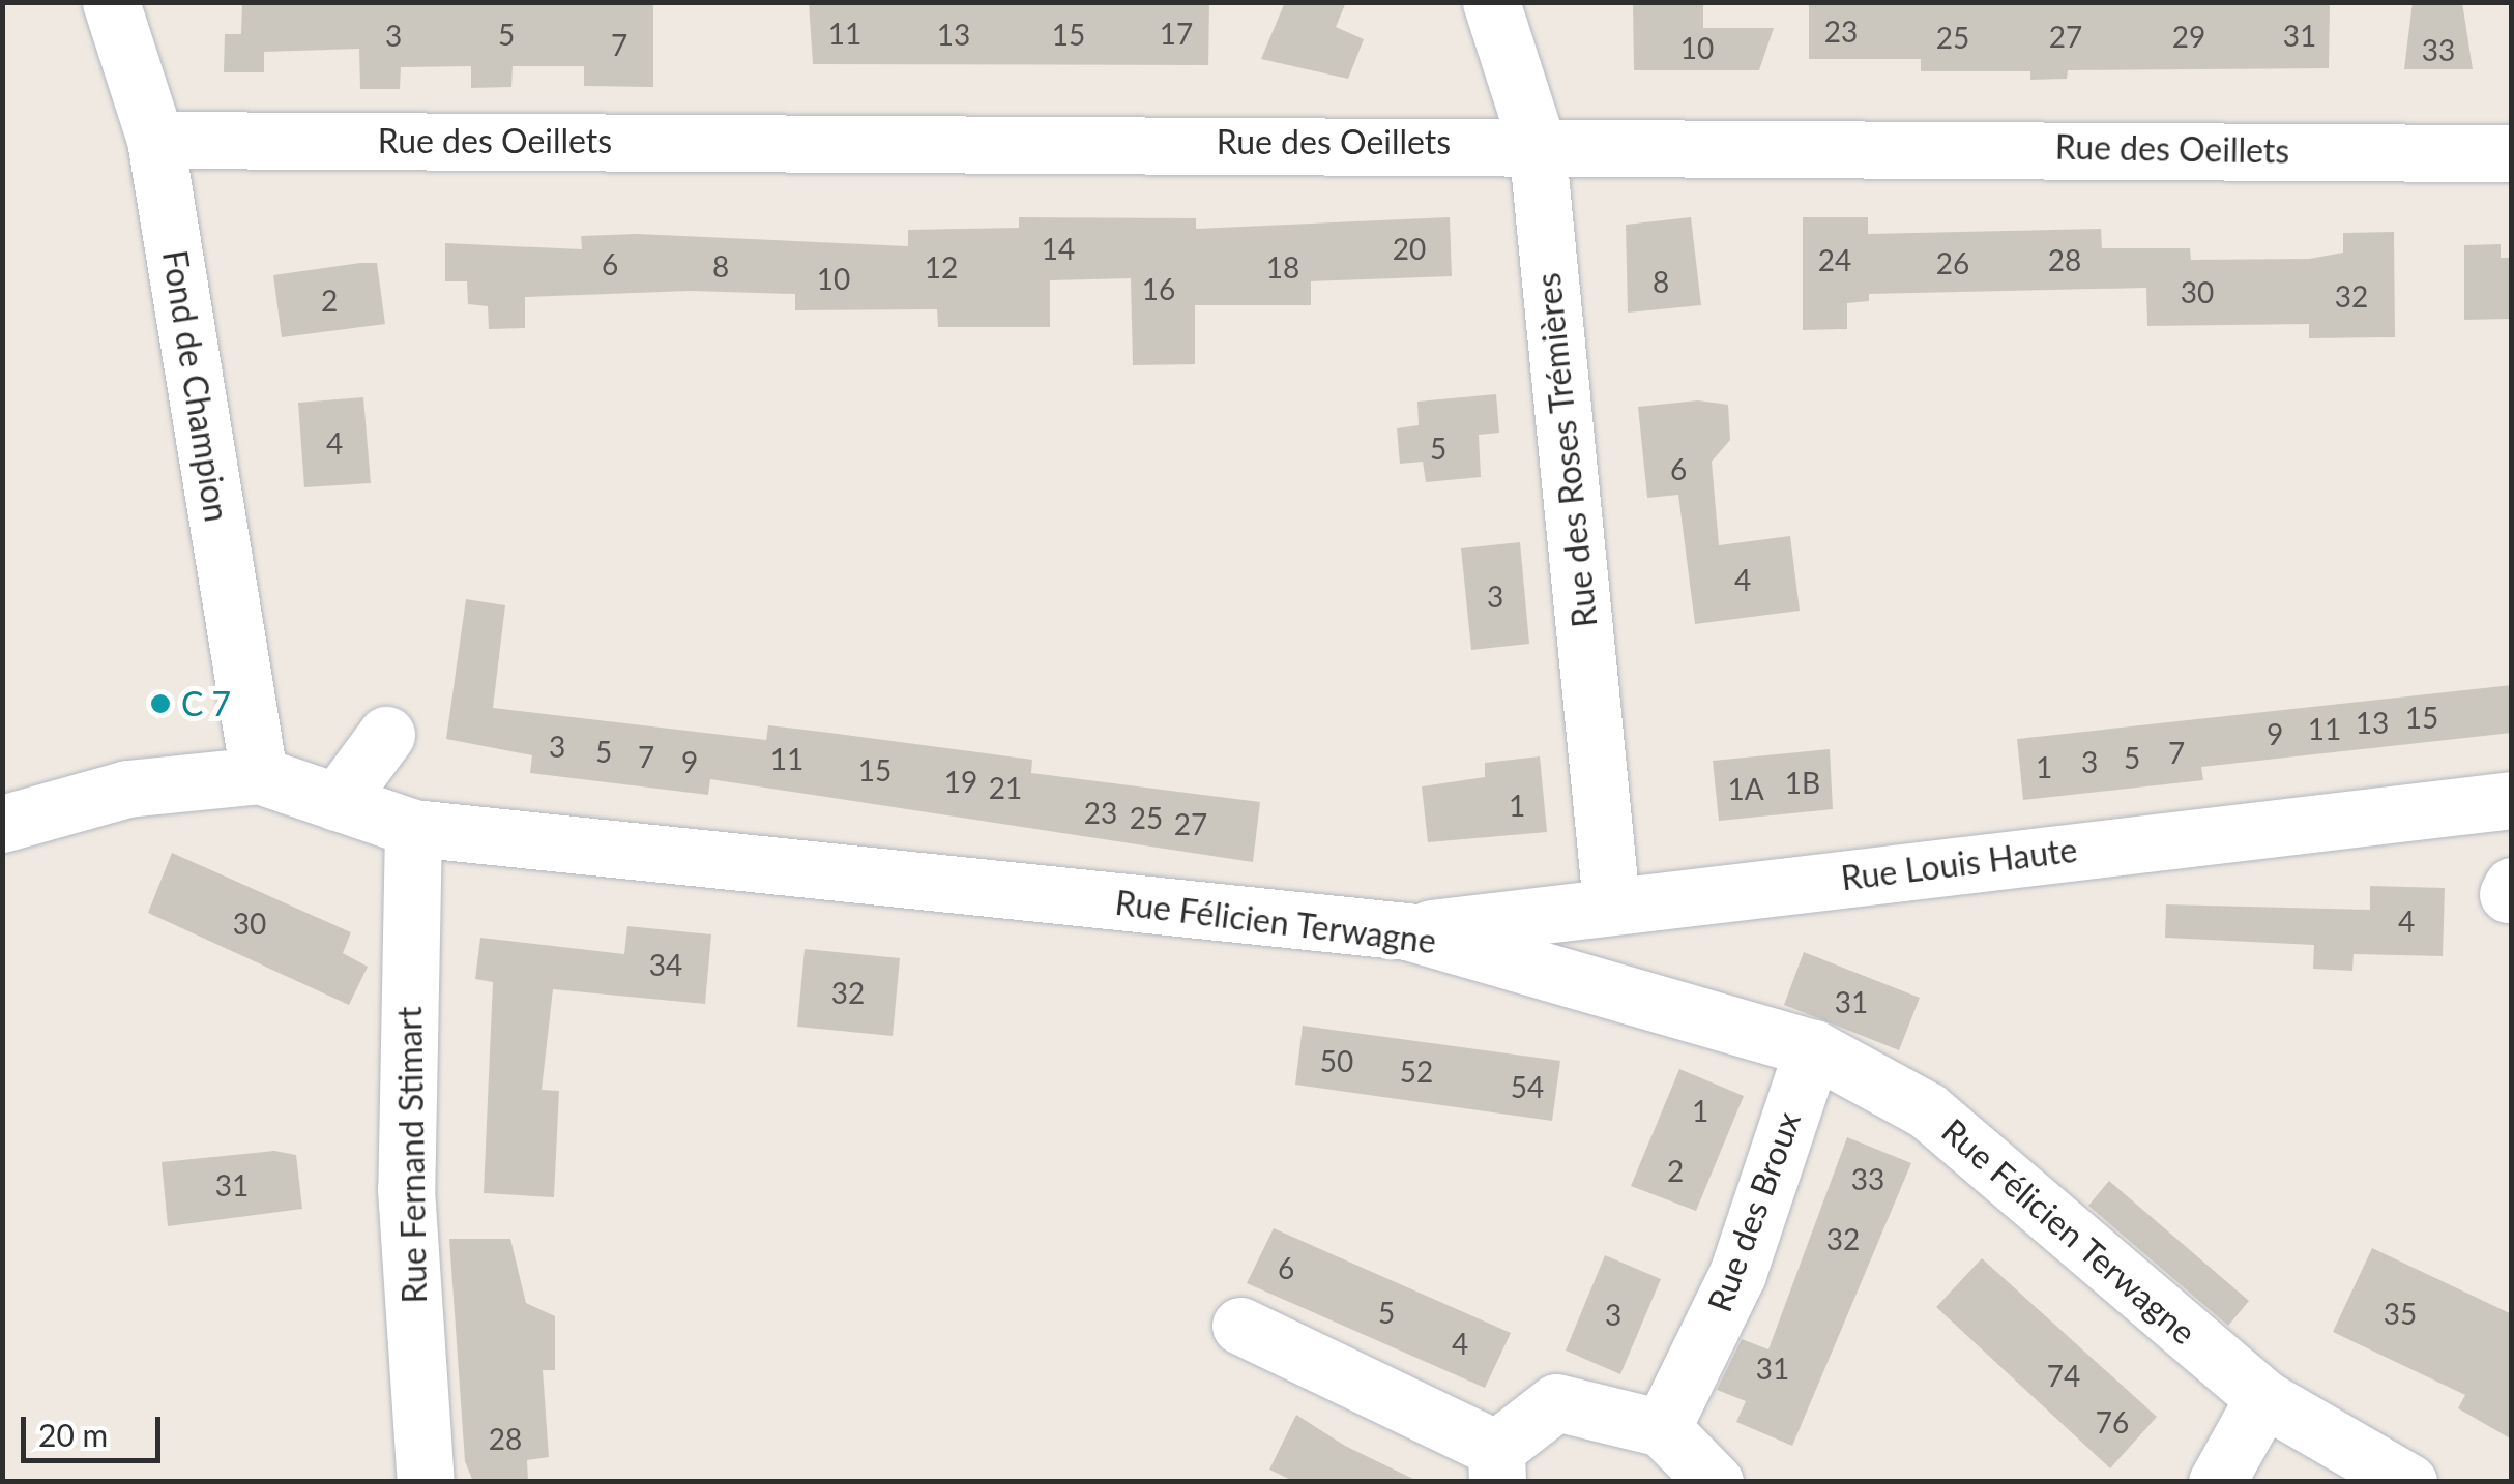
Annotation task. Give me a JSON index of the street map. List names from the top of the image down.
{
  "streets": {
    "street": [
      "Rue des Oeillets",
      "Fond de Champion",
      "Rue des Roses Trémières",
      "Rue Louis Haute",
      "Rue Félicien Terwagne",
      "Rue Fernand Stimart",
      "Rue des Broux"
    ]
  },
  "crossings": [
    ["Rue des Oeillets", "Fond de Champion"],
    ["Rue des Oeillets", "Rue des Roses Trémières"],
    ["Fond de Champion", "Rue Félicien Terwagne"],
    ["Rue des Roses Trémières", "Rue Louis Haute"],
    ["Rue Louis Haute", "Rue Félicien Terwagne"],
    ["Rue Félicien Terwagne", "Rue Fernand Stimart"],
    ["Rue Félicien Terwagne", "Rue des Broux"]
  ],
  "places": ["C 7"],
  "house_numbers": [
    "23",
    "11",
    "17",
    "5",
    "13",
    "15",
    "3",
    "31",
    "27",
    "29",
    "25",
    "7",
    "10",
    "33",
    "14",
    "20",
    "24",
    "28",
    "26",
    "6",
    "8",
    "12",
    "18",
    "10",
    "8",
    "16",
    "30",
    "32",
    "2",
    "4",
    "5",
    "6",
    "4",
    "3",
    "15",
    "13",
    "11",
    "9",
    "3",
    "5",
    "7",
    "7",
    "5",
    "11",
    "9",
    "3",
    "1",
    "15",
    "19",
    "1B",
    "21",
    "1A",
    "1",
    "23",
    "25",
    "27",
    "4",
    "30",
    "34",
    "32",
    "31",
    "50",
    "52",
    "54",
    "1",
    "2",
    "33",
    "31",
    "32",
    "6",
    "5",
    "35",
    "3",
    "4",
    "31",
    "74",
    "76",
    "28"
  ],
  "scale_bar": "20 m"
}
